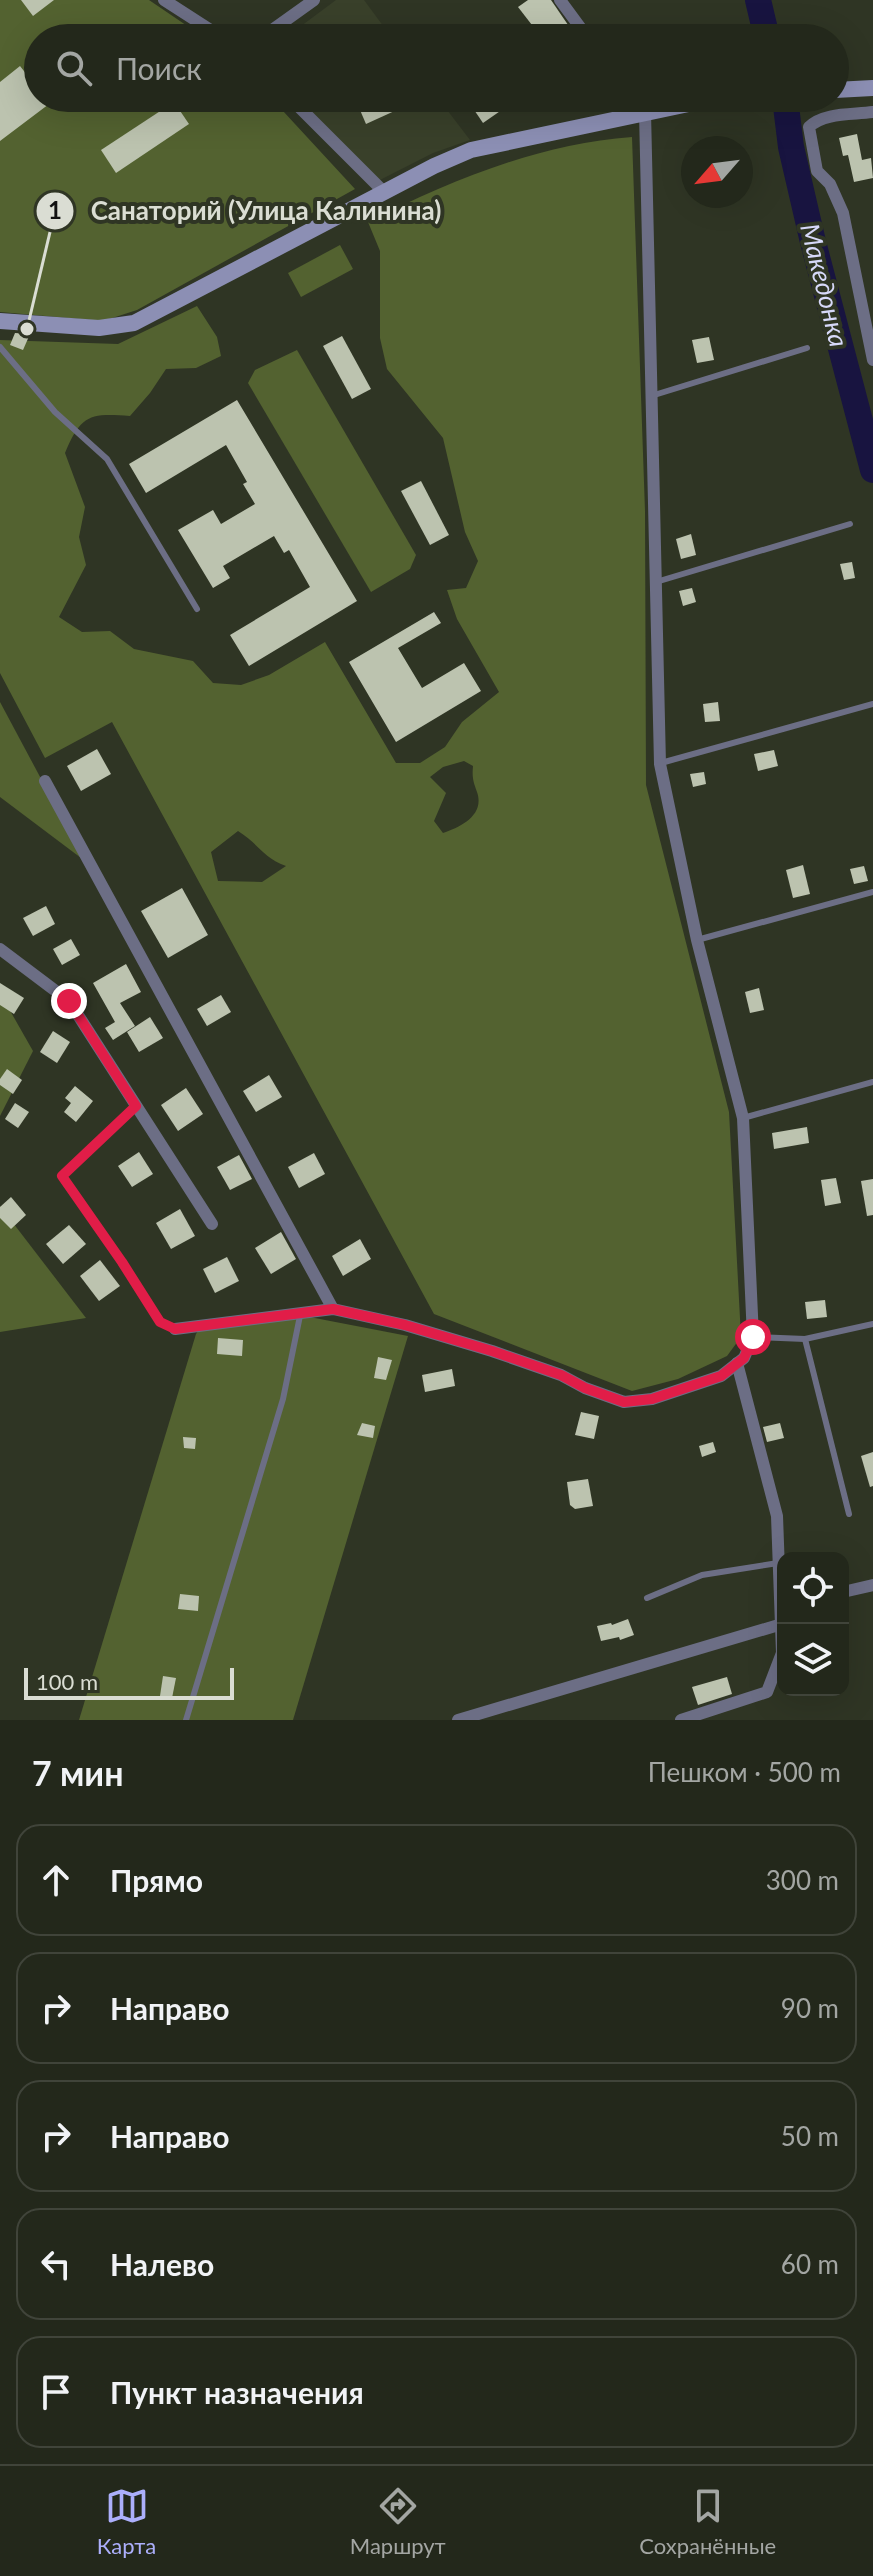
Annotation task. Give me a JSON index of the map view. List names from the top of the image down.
{
  "water": ["Македонка"],
  "places": ["Санаторий (Улица Калинина)"],
  "scale_bar": "100 m",
  "north": "bottom left",
  "page": {
    "search": "Поиск",
    "scale": "100 m",
    "heading": ["7 мин", "Пешком · 500 m"],
    "list": [
      ["Прямо", "300 m"],
      ["Направо", "90 m"],
      ["Направо", "50 m"],
      ["Налево", "60 m"],
      "Пункт назначения"
    ],
    "nav": ["Карта", "Маршрут", "Сохранённые"]
  }
}
